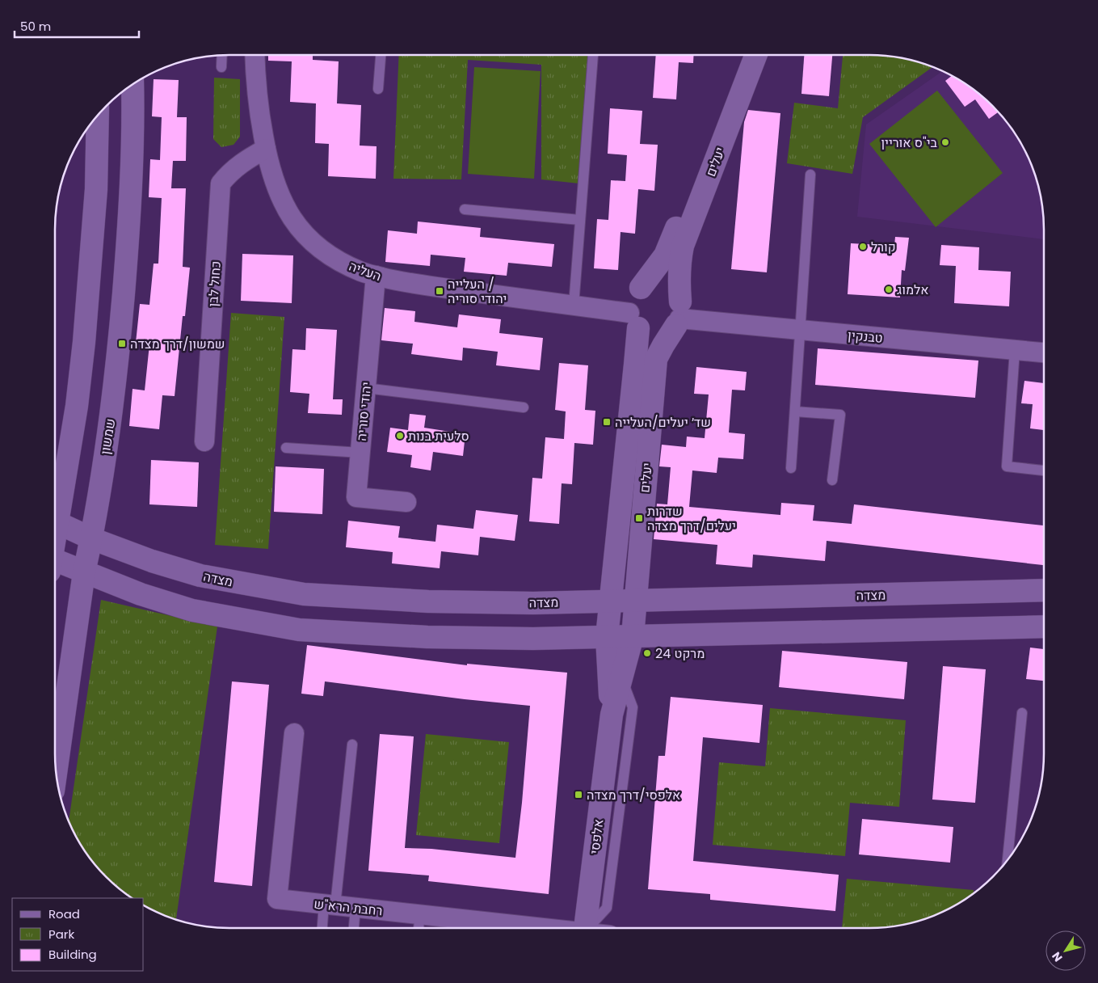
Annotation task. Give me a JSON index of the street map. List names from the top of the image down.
{
  "streets": {
    "main road": [
      "יעלים",
      "שמשון",
      "מצדה",
      "אלפסי"
    ],
    "street": [
      "העליה",
      "כחול לבן",
      "טבנקין",
      "יהודי סוריה",
      "רחבת הרא\"ש"
    ]
  },
  "crossings": [
    ["יעלים", "העליה"],
    ["יעלים", "טבנקין"],
    ["יעלים", "מצדה"],
    ["יעלים", "אלפסי"],
    ["העליה", "כחול לבן"],
    ["העליה", "טבנקין"],
    ["העליה", "יהודי סוריה"],
    ["שמשון", "מצדה"]
  ],
  "places": {
    "other": [
      "בי\"ס אוריין",
      "קורל",
      "אלמוג",
      "סלעית בנות",
      "מרקט 24"
    ],
    "transit": [
      "העלייה / יהודי סוריה",
      "שמשון/דרך מצדה",
      "שד׳ יעלים/העלייה",
      "שדרות יעלים/דרך מצדה",
      "אלפסי/דרך מצדה"
    ]
  },
  "legend": ["Road", "Park", "Building"],
  "scale_bar": "50 m",
  "north": "bottom left"
}
